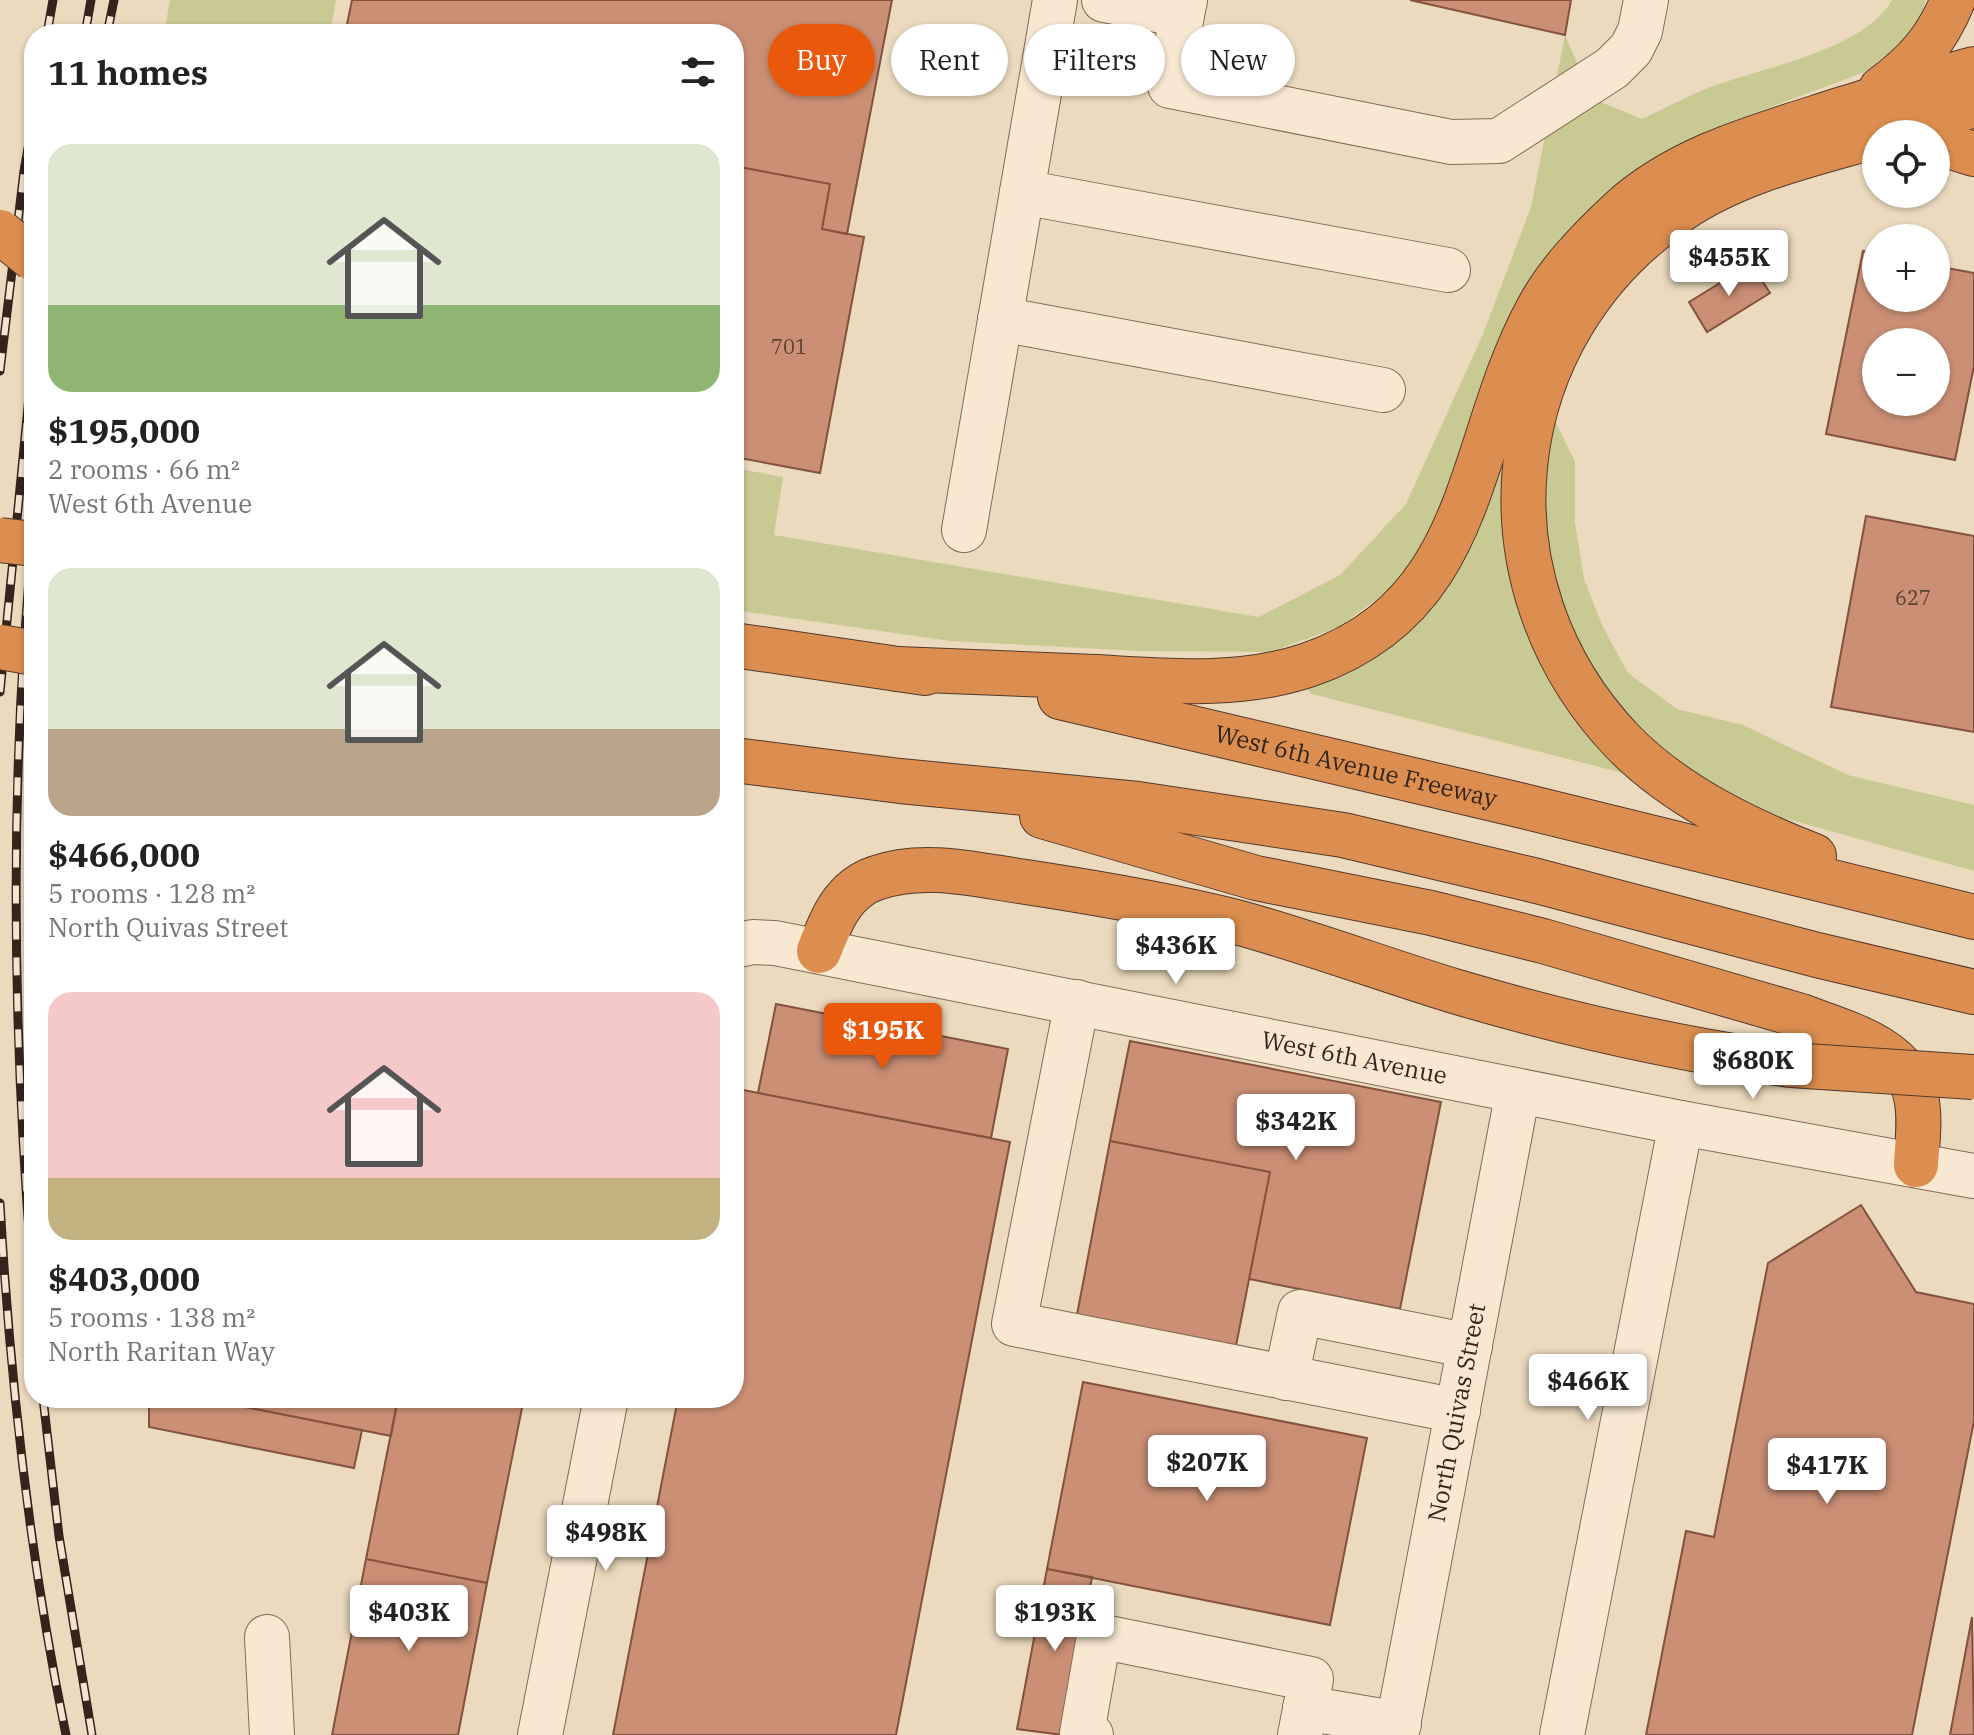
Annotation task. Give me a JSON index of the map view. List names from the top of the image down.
{
  "streets": {
    "highway": ["West 6th Avenue Freeway"],
    "street": ["West 6th Avenue", "North Quivas Street"]
  },
  "crossings": [
    ["West 6th Avenue", "North Quivas Street"]
  ],
  "house_numbers": ["701", "627"],
  "page": {
    "chip": [
      "Buy",
      "Rent",
      "Filters",
      "New"
    ],
    "heading": "11 homes",
    "map_buttons": ["+", "−"],
    "list": [
      {
        "name": "$195,000",
        "note": "2 rooms · 66 m² · West 6th Avenue"
      },
      {
        "name": "$466,000",
        "note": "5 rooms · 128 m² · North Quivas Street"
      },
      {
        "name": "$403,000",
        "note": "5 rooms · 138 m² · North Raritan Way"
      }
    ],
    "price": [
      "$455K",
      "$436K",
      "$195K",
      "$680K",
      "$342K",
      "$466K",
      "$207K",
      "$417K",
      "$498K",
      "$403K",
      "$193K"
    ]
  }
}
